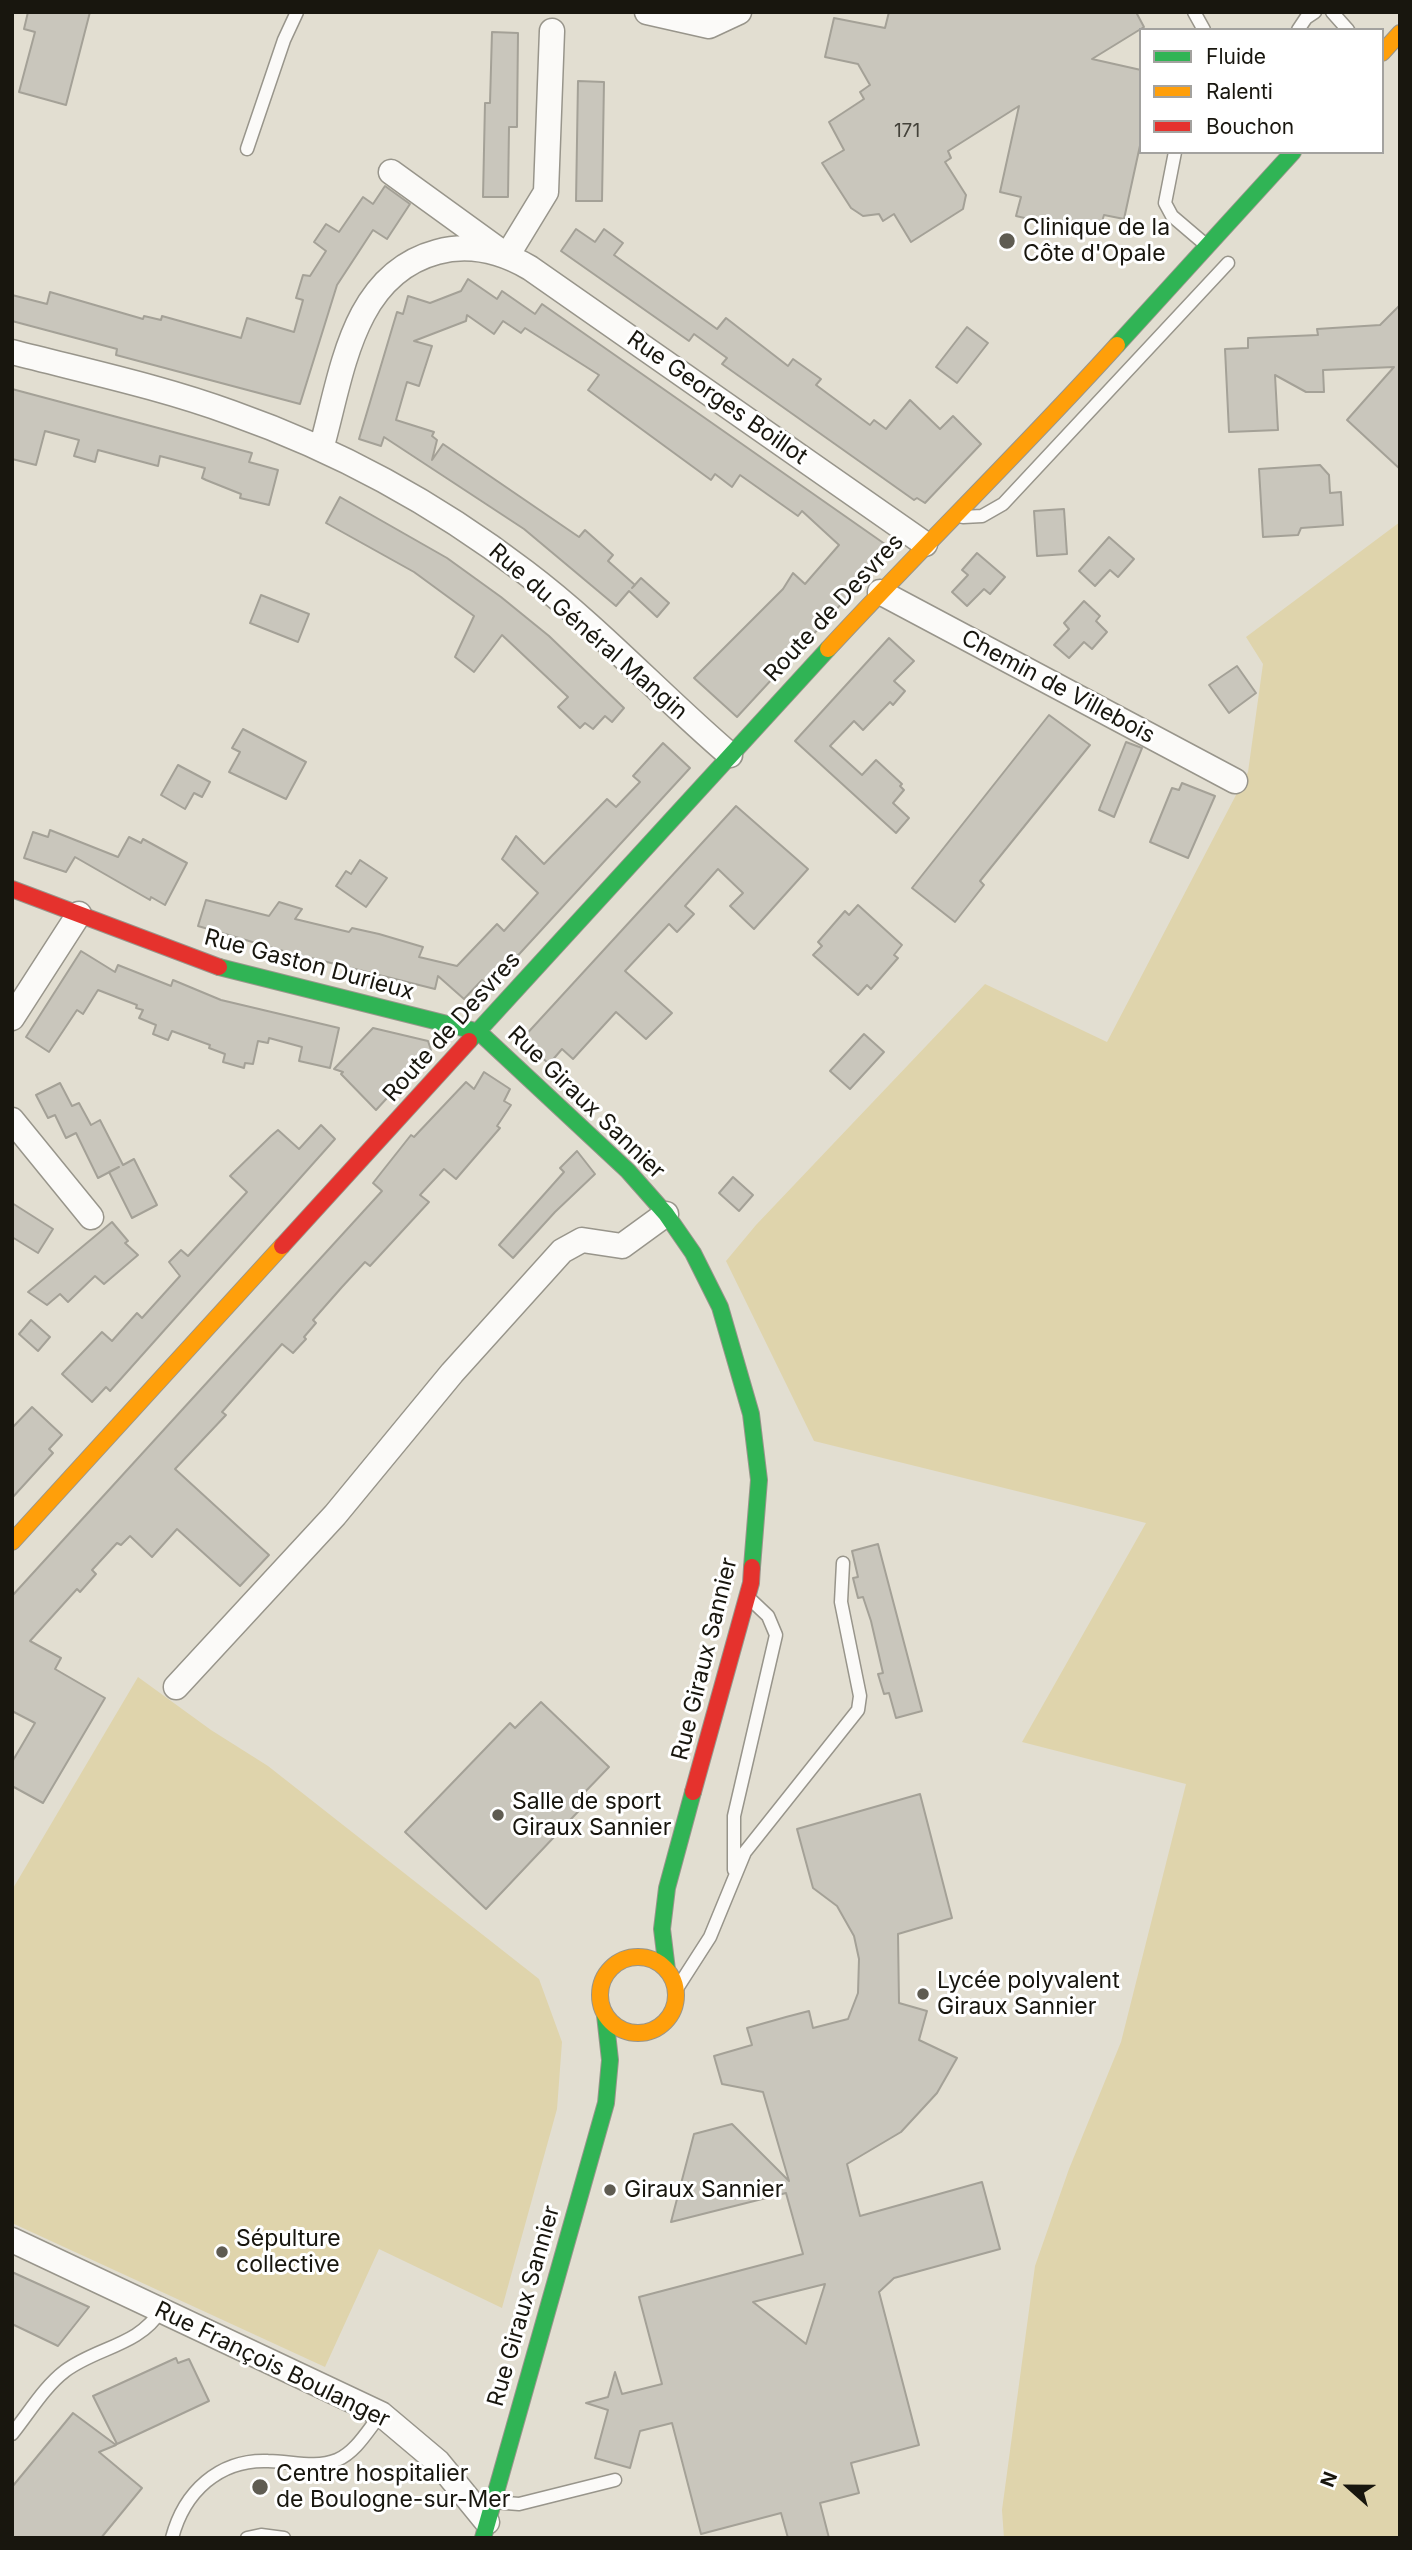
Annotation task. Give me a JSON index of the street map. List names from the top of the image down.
{
  "streets": {
    "street": [
      "Rue Georges Boillot",
      "Route de Desvres",
      "Rue du Général Mangin",
      "Chemin de Villebois",
      "Rue Gaston Durieux",
      "Rue Giraux Sannier",
      "Rue François Boulanger"
    ]
  },
  "crossings": [
    ["Rue Georges Boillot", "Route de Desvres"],
    ["Rue Georges Boillot", "Rue du Général Mangin"],
    ["Route de Desvres", "Rue du Général Mangin"],
    ["Route de Desvres", "Chemin de Villebois"],
    ["Route de Desvres", "Rue Gaston Durieux"],
    ["Route de Desvres", "Rue Giraux Sannier"],
    ["Rue Gaston Durieux", "Rue Giraux Sannier"],
    ["Rue Giraux Sannier", "Rue François Boulanger"]
  ],
  "places": [
    "Clinique de la Côte d'Opale",
    "Salle de sport Giraux Sannier",
    "Lycée polyvalent Giraux Sannier",
    "Giraux Sannier",
    "Sépulture collective",
    "Centre hospitalier de Boulogne-sur-Mer"
  ],
  "house_numbers": ["171"],
  "legend": ["Fluide", "Ralenti", "Bouchon"],
  "north": "left"
}
